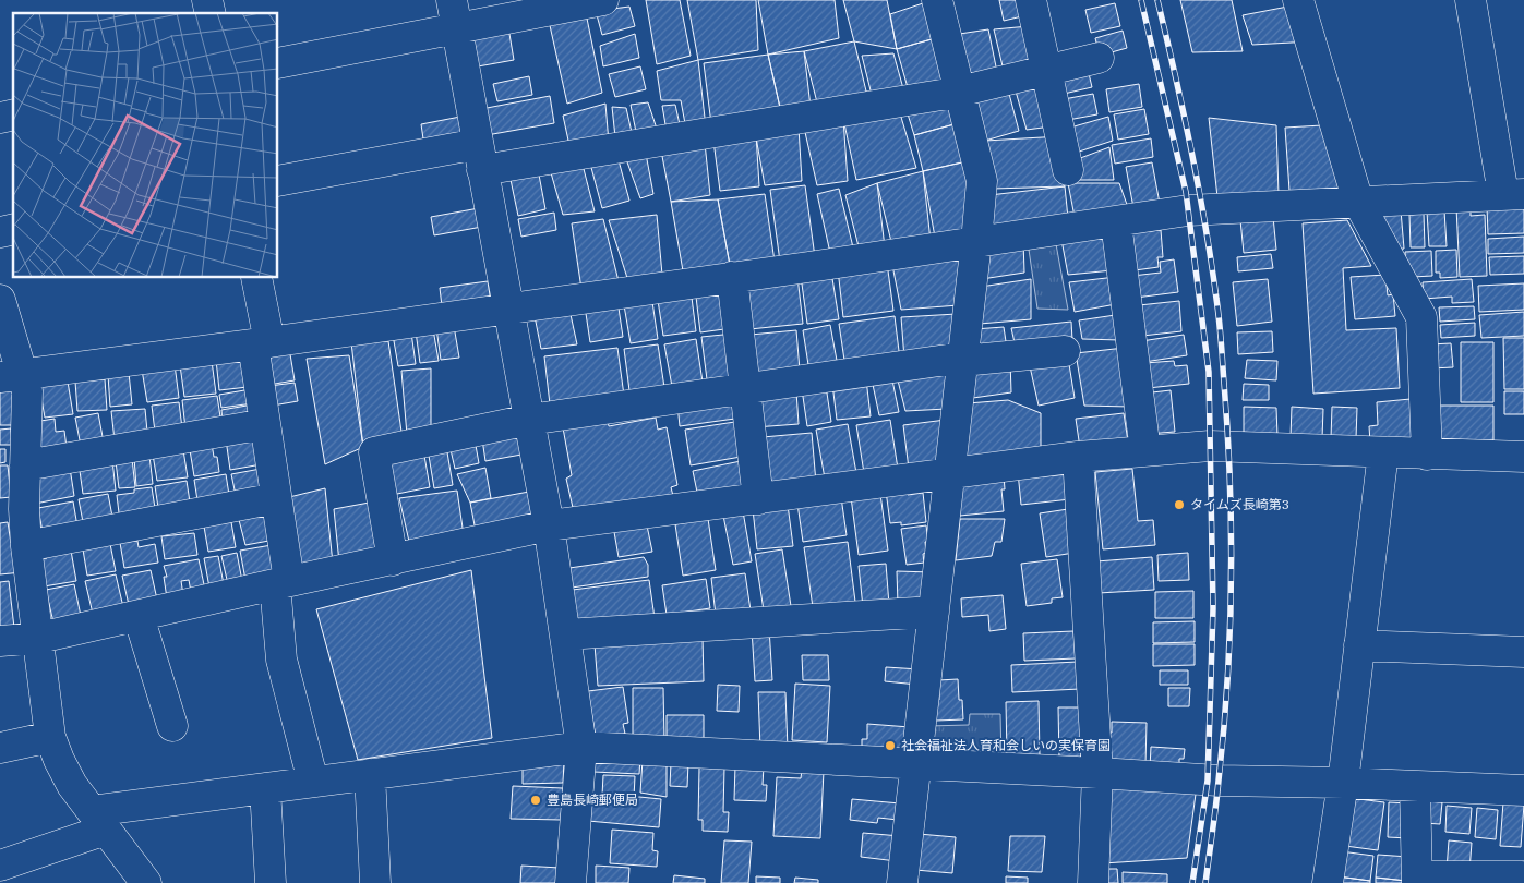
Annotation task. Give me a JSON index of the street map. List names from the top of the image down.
{
  "places": ["タイムズ長崎第3", "社会福祉法人育和会しいの実保育園", "豊島長崎郵便局"]
}
